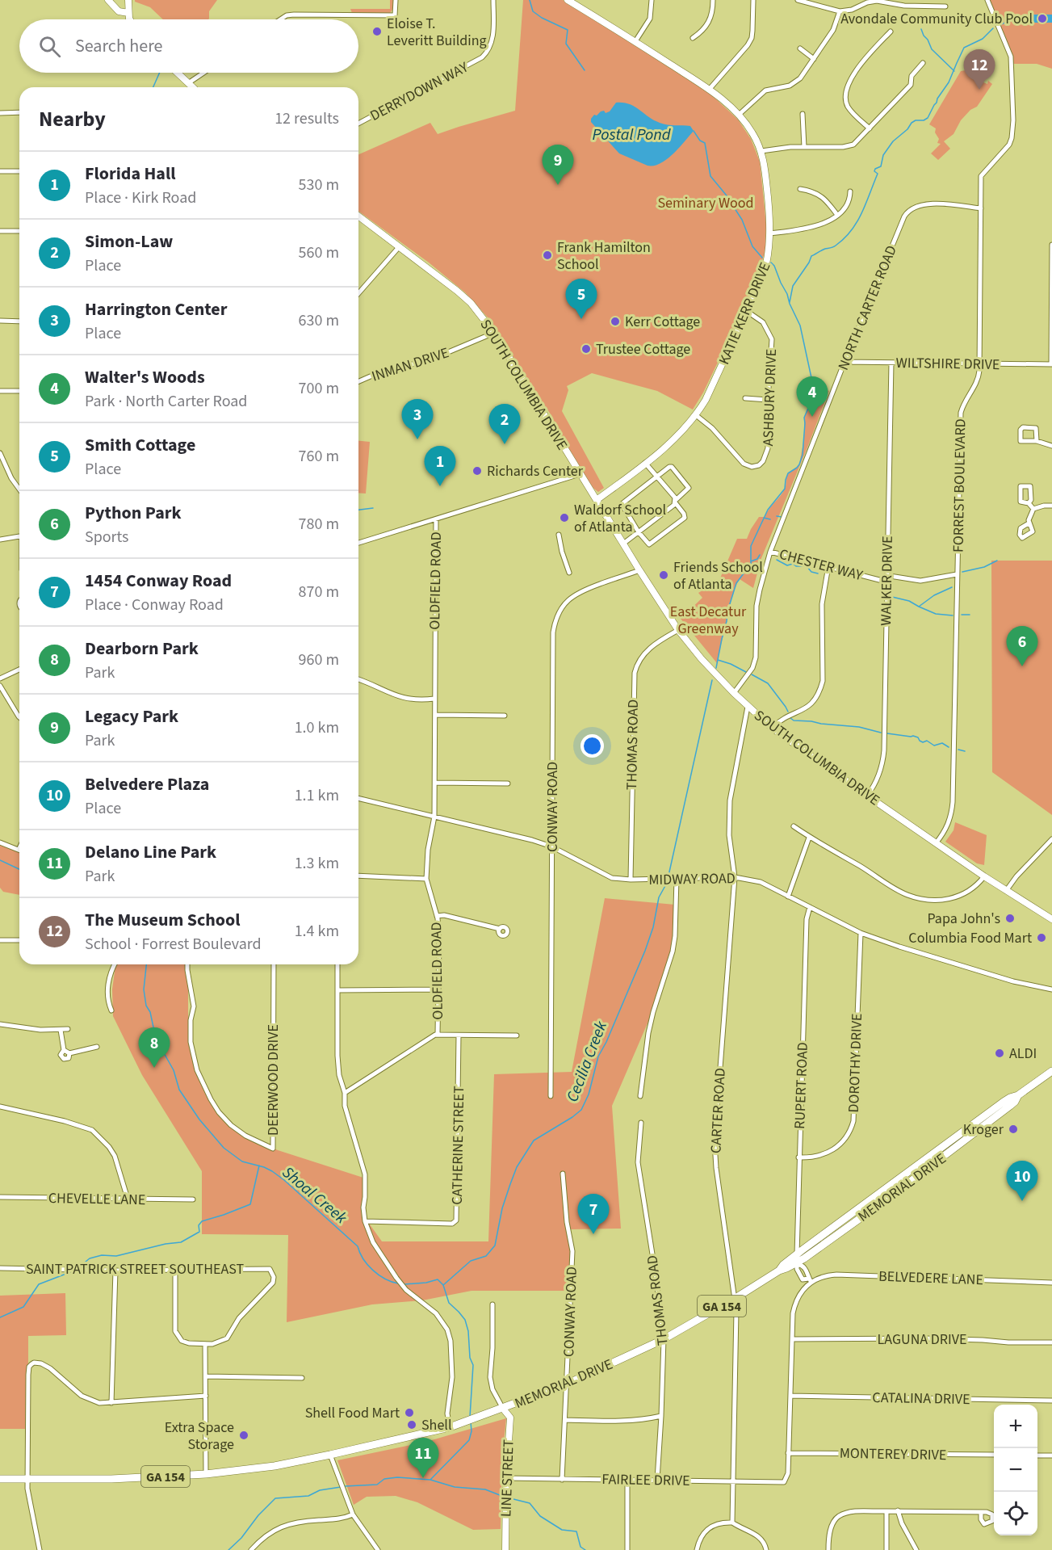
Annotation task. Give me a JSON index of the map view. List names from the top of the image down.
{
  "streets": {
    "main road": [
      "KATIE KERR DRIVE",
      "SOUTH COLUMBIA DRIVE",
      "MEMORIAL DRIVE",
      "GA 154",
      "LINE STREET"
    ],
    "street": [
      "DERRYDOWN WAY",
      "NORTH CARTER ROAD",
      "WILTSHIRE DRIVE",
      "INMAN DRIVE",
      "ASHBURY DRIVE",
      "FORREST BOULEVARD",
      "CHESTER WAY",
      "OLDFIELD ROAD",
      "WALKER DRIVE",
      "THOMAS ROAD",
      "CONWAY ROAD",
      "MIDWAY ROAD",
      "DOROTHY DRIVE",
      "DEERWOOD DRIVE",
      "RUPERT ROAD",
      "CARTER ROAD",
      "CATHERINE STREET",
      "CHEVELLE LANE",
      "SAINT PATRICK STREET SOUTHEAST",
      "BELVEDERE LANE",
      "LAGUNA DRIVE",
      "CATALINA DRIVE",
      "MONTEREY DRIVE",
      "FAIRLEE DRIVE"
    ]
  },
  "crossings": [
    ["NORTH CARTER ROAD", "WILTSHIRE DRIVE"],
    ["NORTH CARTER ROAD", "SOUTH COLUMBIA DRIVE"],
    ["NORTH CARTER ROAD", "FORREST BOULEVARD"],
    ["NORTH CARTER ROAD", "CHESTER WAY"],
    ["KATIE KERR DRIVE", "SOUTH COLUMBIA DRIVE"],
    ["KATIE KERR DRIVE", "ASHBURY DRIVE"],
    ["WILTSHIRE DRIVE", "FORREST BOULEVARD"],
    ["WILTSHIRE DRIVE", "WALKER DRIVE"],
    ["INMAN DRIVE", "SOUTH COLUMBIA DRIVE"],
    ["SOUTH COLUMBIA DRIVE", "FORREST BOULEVARD"],
    ["SOUTH COLUMBIA DRIVE", "WALKER DRIVE"],
    ["SOUTH COLUMBIA DRIVE", "THOMAS ROAD"],
    ["SOUTH COLUMBIA DRIVE", "CONWAY ROAD"],
    ["SOUTH COLUMBIA DRIVE", "CARTER ROAD"],
    ["FORREST BOULEVARD", "CHESTER WAY"],
    ["CHESTER WAY", "WALKER DRIVE"],
    ["OLDFIELD ROAD", "MIDWAY ROAD"],
    ["THOMAS ROAD", "MIDWAY ROAD"],
    ["THOMAS ROAD", "MEMORIAL DRIVE"],
    ["THOMAS ROAD", "FAIRLEE DRIVE"],
    ["CONWAY ROAD", "MIDWAY ROAD"],
    ["CONWAY ROAD", "MEMORIAL DRIVE"],
    ["CONWAY ROAD", "FAIRLEE DRIVE"],
    ["MIDWAY ROAD", "DOROTHY DRIVE"],
    ["MIDWAY ROAD", "RUPERT ROAD"],
    ["MIDWAY ROAD", "CARTER ROAD"],
    ["DOROTHY DRIVE", "RUPERT ROAD"],
    ["RUPERT ROAD", "MEMORIAL DRIVE"],
    ["CARTER ROAD", "MEMORIAL DRIVE"],
    ["CARTER ROAD", "FAIRLEE DRIVE"],
    ["MEMORIAL DRIVE", "GA 154"],
    ["MEMORIAL DRIVE", "LINE STREET"],
    ["MONTEREY DRIVE", "FAIRLEE DRIVE"],
    ["LINE STREET", "FAIRLEE DRIVE"]
  ],
  "water": ["Postal Pond", "Cecilia Creek", "Shoal Creek"],
  "parks": ["Seminary Wood", "East Decatur Greenway"],
  "places": [
    "Avondale Community Club Pool",
    "Eloise T. Leveritt Building",
    "Frank Hamilton School",
    "Kerr Cottage",
    "Trustee Cottage",
    "Richards Center",
    "Waldorf School of Atlanta",
    "Friends School of Atlanta",
    "Papa John's",
    "Columbia Food Mart",
    "ALDI",
    "Kroger",
    "Shell Food Mart",
    "Shell",
    "Extra Space Storage"
  ],
  "page": {
    "search": "Search here",
    "pins": [
      "12",
      "9",
      "5",
      "4",
      "3",
      "2",
      "1",
      "6",
      "8",
      "10",
      "7",
      "11"
    ],
    "heading": ["Nearby", "12 results"],
    "list": [
      {
        "mark": "1",
        "name": "Florida Hall",
        "note": "Place · Kirk Road",
        "value": "530 m"
      },
      {
        "mark": "2",
        "name": "Simon-Law",
        "note": "Place",
        "value": "560 m"
      },
      {
        "mark": "3",
        "name": "Harrington Center",
        "note": "Place",
        "value": "630 m"
      },
      {
        "mark": "4",
        "name": "Walter's Woods",
        "note": "Park · North Carter Road",
        "value": "700 m"
      },
      {
        "mark": "5",
        "name": "Smith Cottage",
        "note": "Place",
        "value": "760 m"
      },
      {
        "mark": "6",
        "name": "Python Park",
        "note": "Sports",
        "value": "780 m"
      },
      {
        "mark": "7",
        "name": "1454 Conway Road",
        "note": "Place · Conway Road",
        "value": "870 m"
      },
      {
        "mark": "8",
        "name": "Dearborn Park",
        "note": "Park",
        "value": "960 m"
      },
      {
        "mark": "9",
        "name": "Legacy Park",
        "note": "Park",
        "value": "1.0 km"
      },
      {
        "mark": "10",
        "name": "Belvedere Plaza",
        "note": "Place",
        "value": "1.1 km"
      },
      {
        "mark": "11",
        "name": "Delano Line Park",
        "note": "Park",
        "value": "1.3 km"
      },
      {
        "mark": "12",
        "name": "The Museum School",
        "note": "School · Forrest Boulevard",
        "value": "1.4 km"
      }
    ],
    "map_buttons": ["+", "−"]
  }
}
